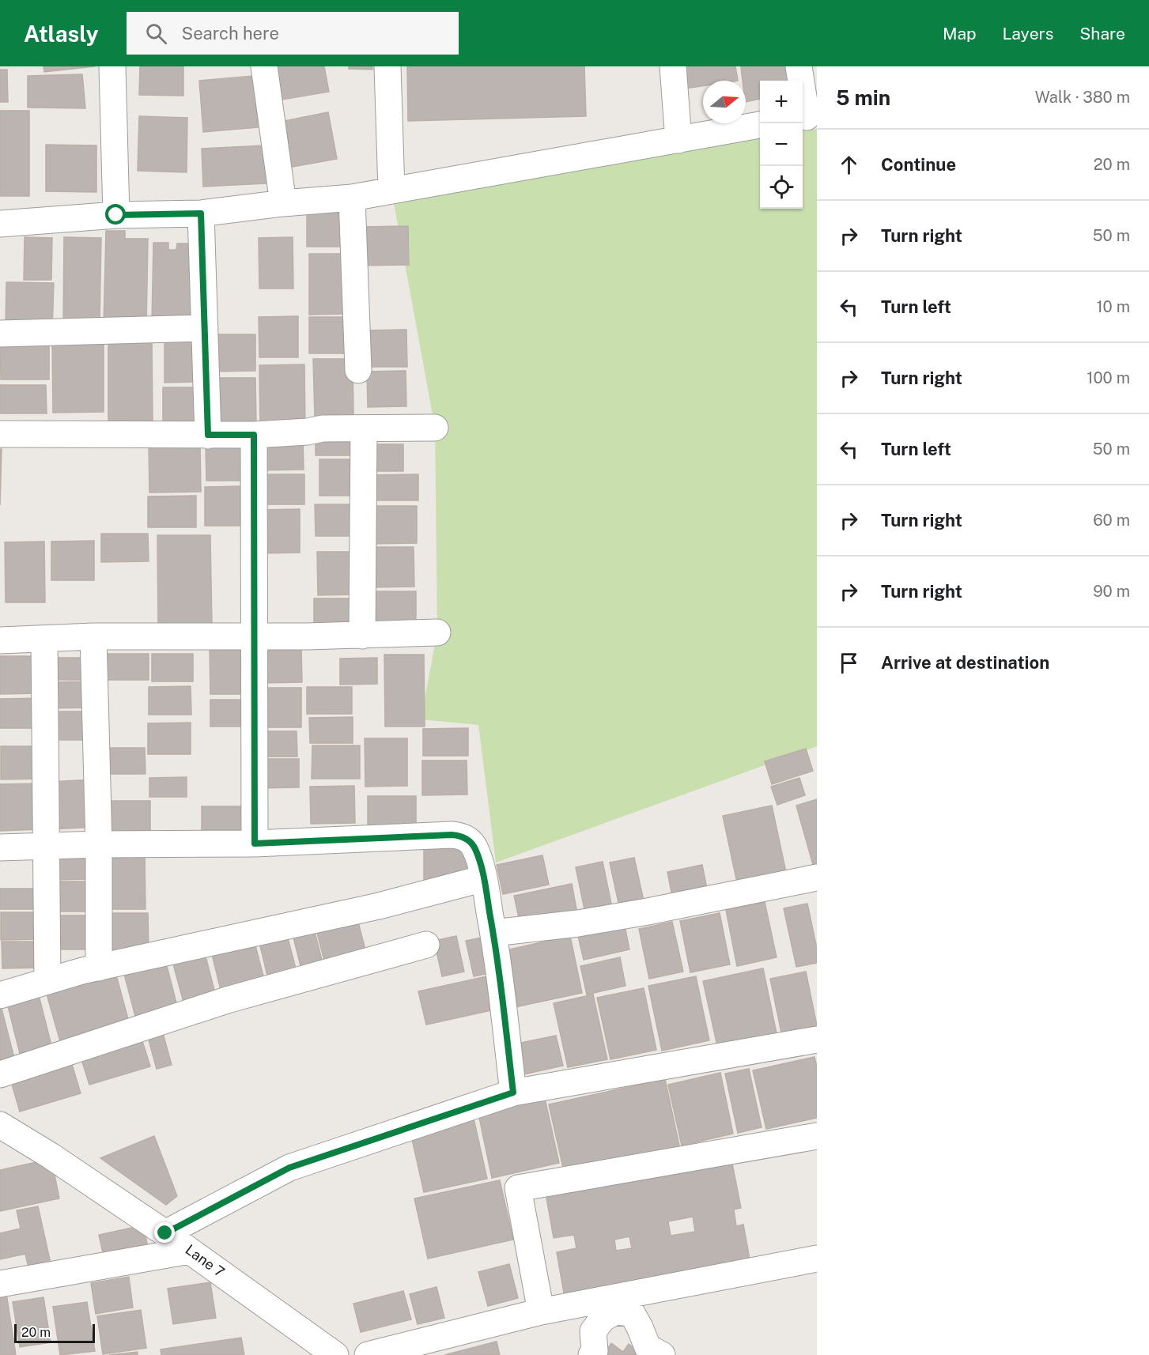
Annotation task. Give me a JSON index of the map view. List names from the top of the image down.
{
  "streets": {
    "street": ["Lane 7"]
  },
  "scale_bar": "20 m",
  "north": "right",
  "page": {
    "header": "Atlasly",
    "search": "Search here",
    "nav": ["Map", "Layers", "Share"],
    "heading": ["5 min", "Walk · 380 m"],
    "map_buttons": ["+", "−"],
    "list": [
      ["Continue", "20 m"],
      ["Turn right", "50 m"],
      ["Turn left", "10 m"],
      ["Turn right", "100 m"],
      ["Turn left", "50 m"],
      ["Turn right", "60 m"],
      ["Turn right", "90 m"],
      "Arrive at destination"
    ],
    "scale": "20 m"
  }
}
